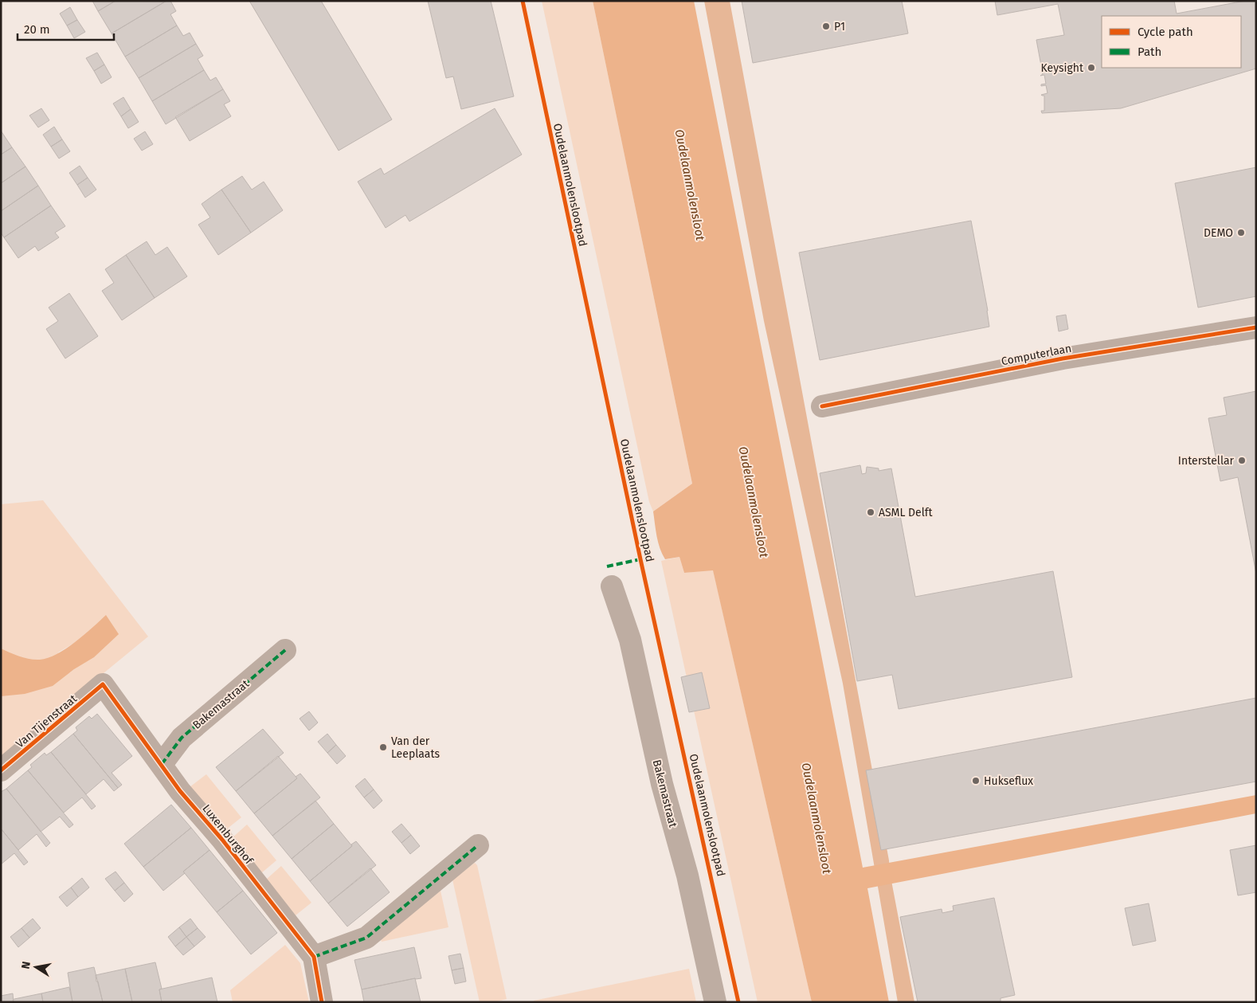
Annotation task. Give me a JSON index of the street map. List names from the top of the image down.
{
  "streets": {
    "street": [
      "Computerlaan",
      "Bakemastraat",
      "Van Tijenstraat",
      "Luxemburghof"
    ],
    "cycle path": ["Oudelaanmolenslootpad"]
  },
  "crossings": [
    ["Bakemastraat", "Luxemburghof"],
    ["Van Tijenstraat", "Luxemburghof"]
  ],
  "water": ["Oudelaanmolensloot"],
  "places": [
    "P1",
    "Keysight",
    "DEMO",
    "Interstellar",
    "ASML Delft",
    "Van der Leeplaats",
    "Hukseflux"
  ],
  "legend": ["Cycle path", "Path"],
  "scale_bar": "20 m",
  "north": "left"
}
